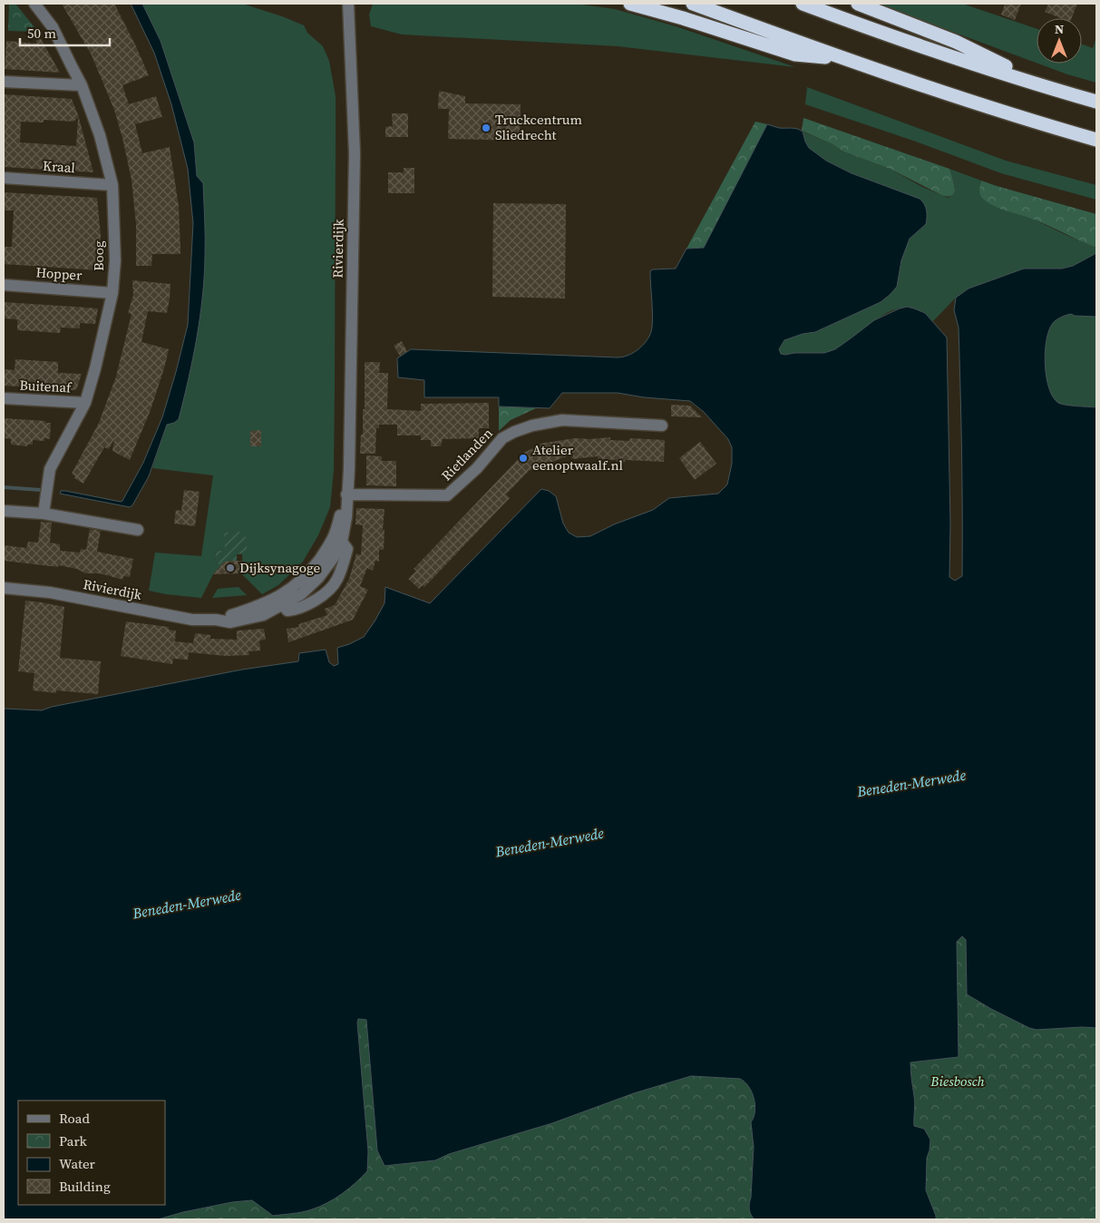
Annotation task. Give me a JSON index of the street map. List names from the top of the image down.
{
  "streets": {
    "street": [
      "Kraal",
      "Rivierdijk",
      "Boog",
      "Hopper",
      "Buitenaf",
      "Rietlanden"
    ]
  },
  "crossings": [
    ["Kraal", "Boog"],
    ["Rivierdijk", "Rietlanden"],
    ["Boog", "Hopper"],
    ["Boog", "Buitenaf"]
  ],
  "water": ["Beneden-Merwede"],
  "parks": ["Biesbosch"],
  "places": ["Truckcentrum Sliedrecht", "Atelier eenoptwaalf.nl", "Dijksynagoge"],
  "legend": [
    "Road",
    "Park",
    "Water",
    "Building"
  ],
  "scale_bar": "50 m",
  "north": "top"
}
